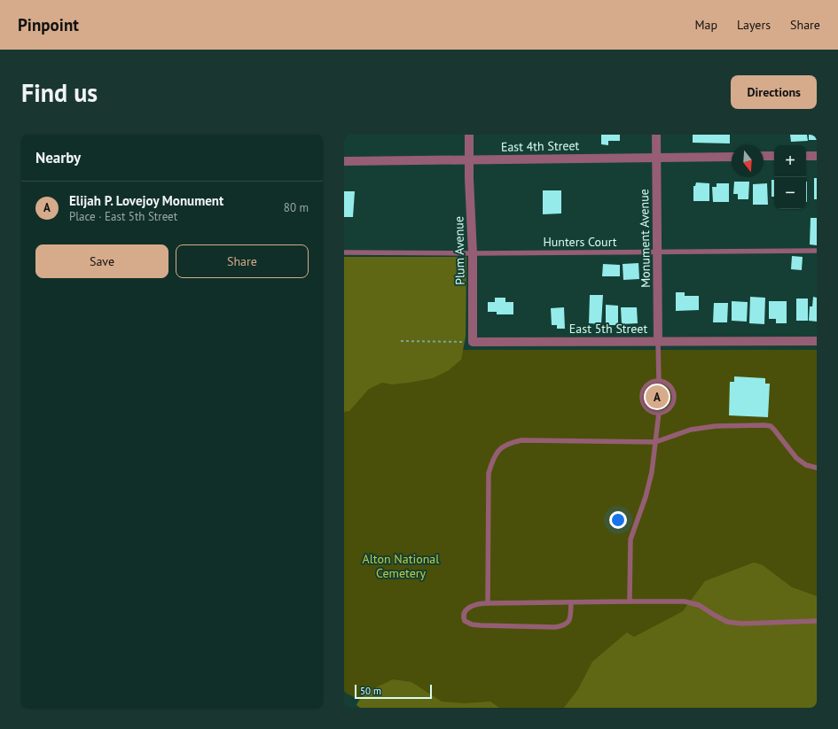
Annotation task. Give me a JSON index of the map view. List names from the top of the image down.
{
  "streets": {
    "street": [
      "East 4th Street",
      "Monument Avenue",
      "Plum Avenue",
      "East 5th Street"
    ],
    "lane": ["Hunters Court"]
  },
  "crossings": [
    ["East 4th Street", "Monument Avenue"],
    ["East 4th Street", "Plum Avenue"],
    ["Monument Avenue", "Hunters Court"],
    ["Monument Avenue", "East 5th Street"],
    ["Hunters Court", "Plum Avenue"],
    ["Plum Avenue", "East 5th Street"]
  ],
  "parks": ["Alton National Cemetery"],
  "scale_bar": "50 m",
  "north": "bottom",
  "page": {
    "header": "Pinpoint",
    "nav": ["Map", "Layers", "Share"],
    "buttons": [
      "Directions",
      ["Save", "Share"]
    ],
    "title": "Find us",
    "heading": "Nearby",
    "map_buttons": ["+", "−"],
    "list": [
      {
        "mark": "A",
        "name": "Elijah P. Lovejoy Monument",
        "note": "Place · East 5th Street",
        "value": "80 m"
      }
    ],
    "pins": "A",
    "scale": "50 m"
  }
}
